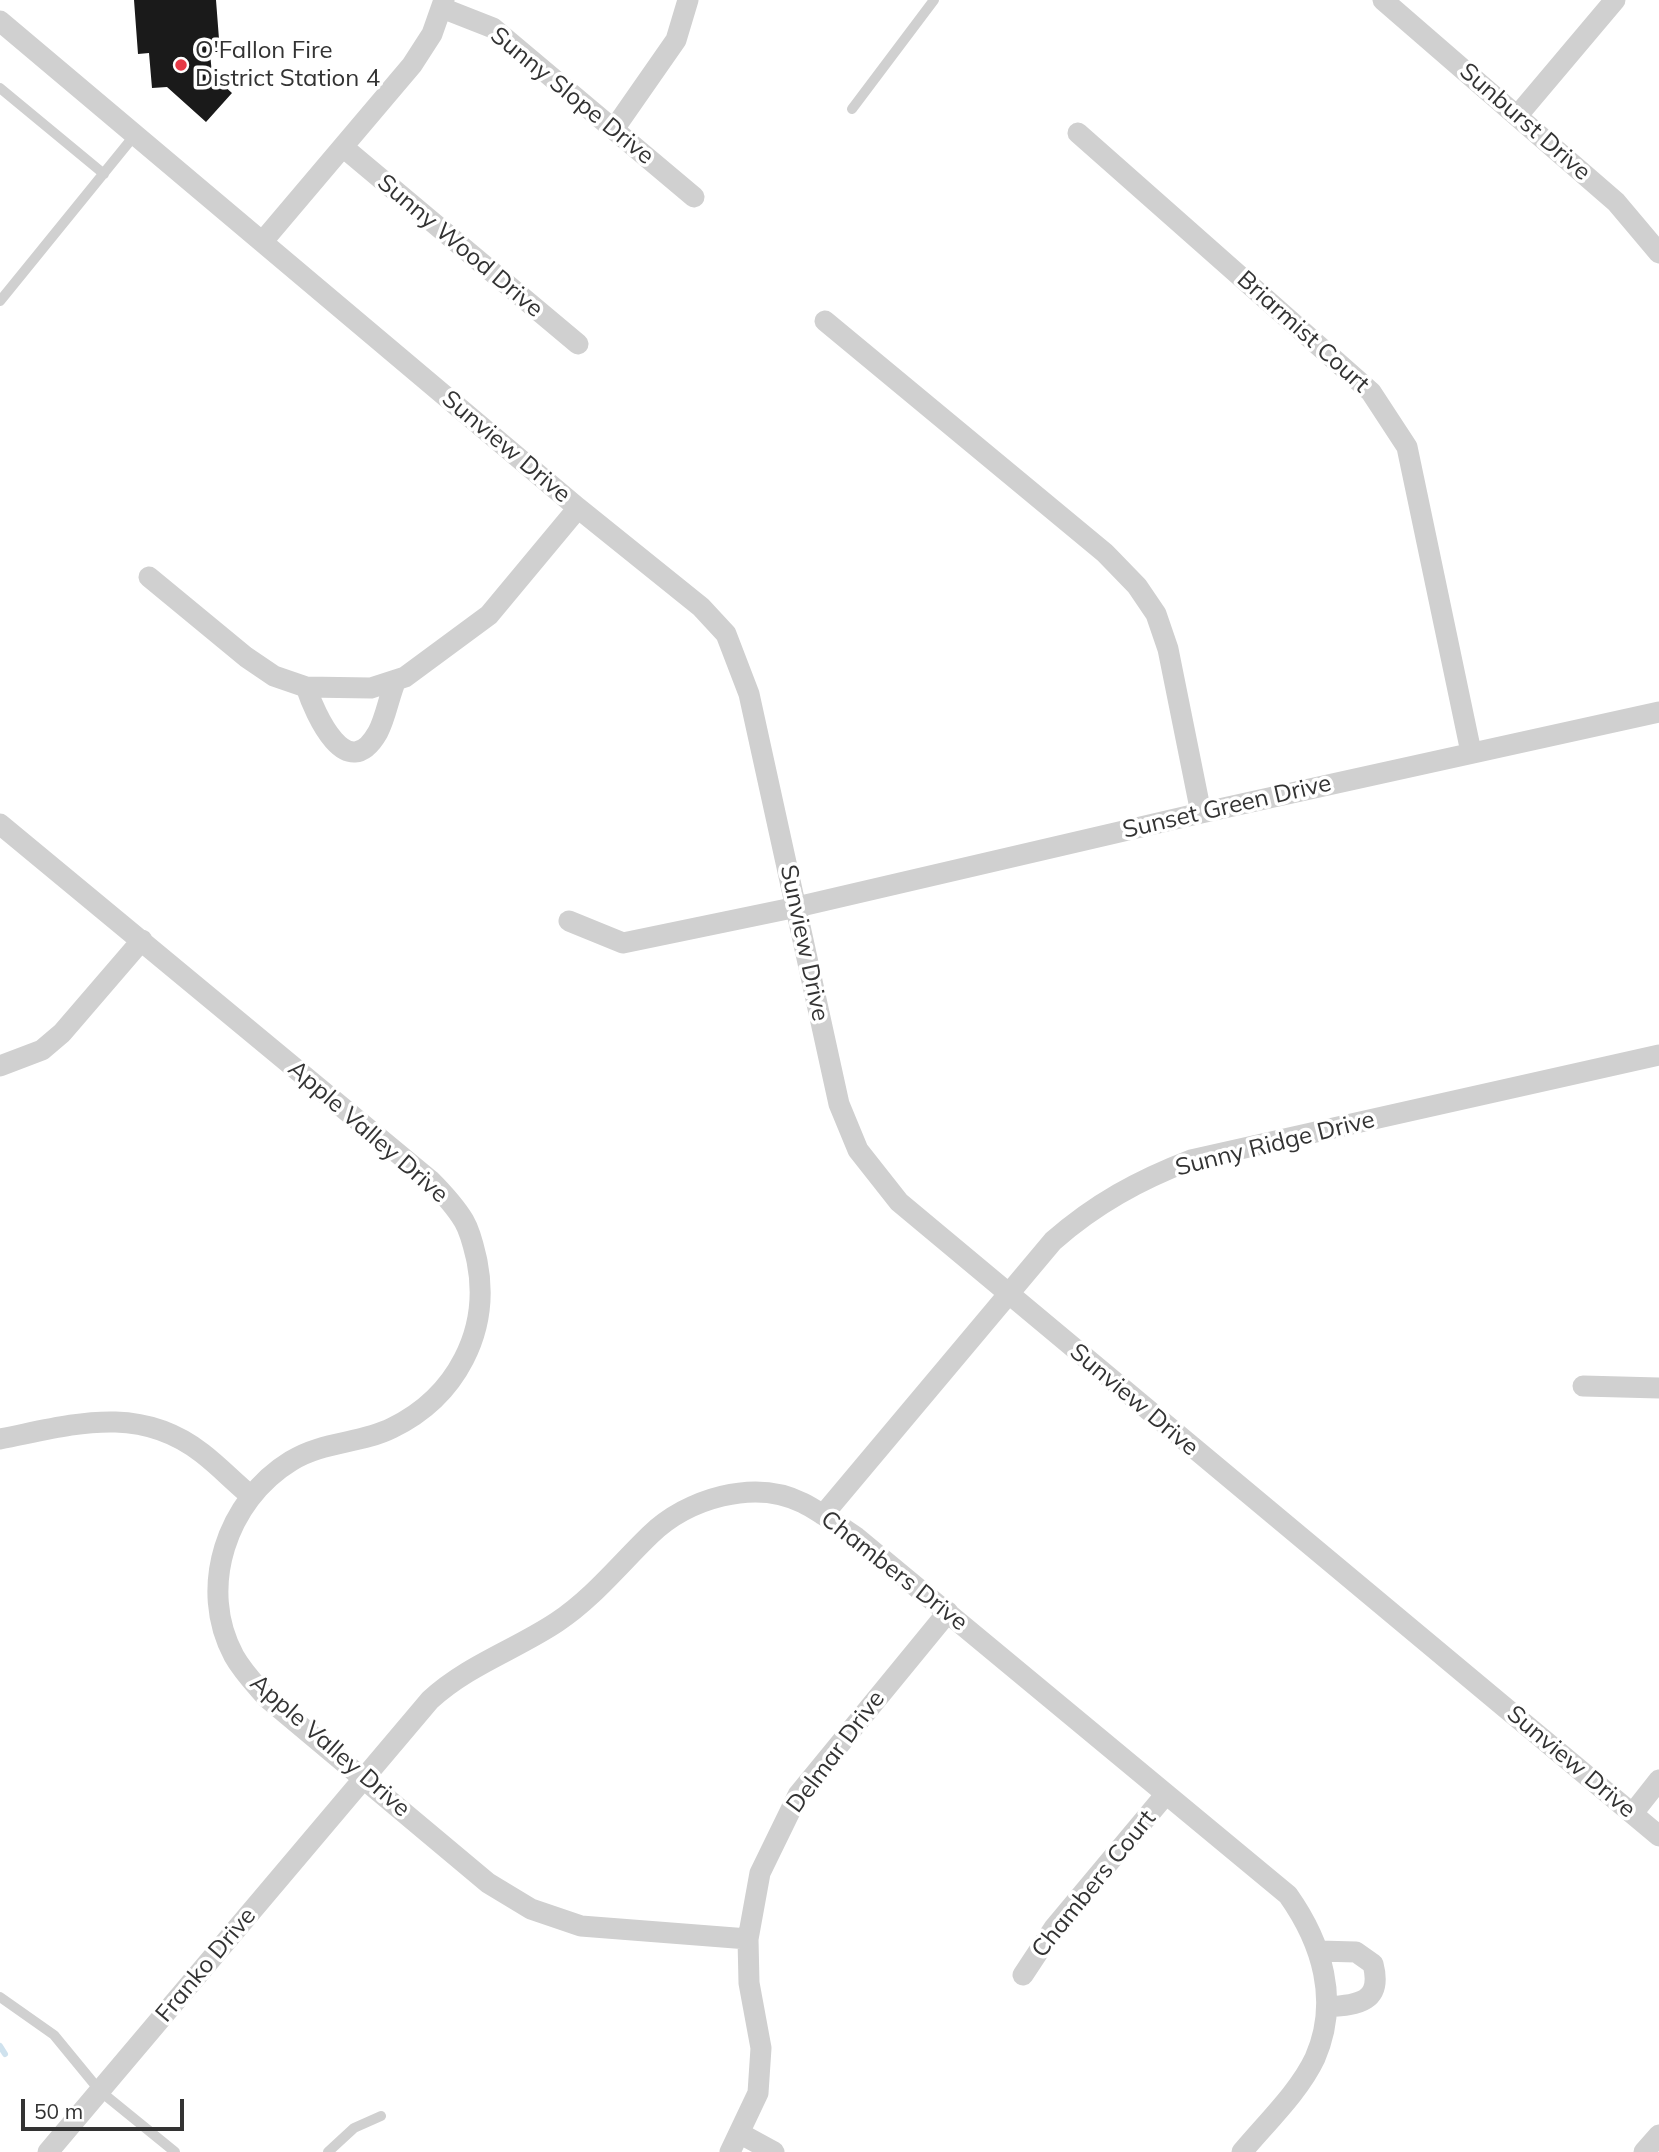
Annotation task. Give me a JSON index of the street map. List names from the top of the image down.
{
  "streets": {
    "street": [
      "Sunny Slope Drive",
      "Sunburst Drive",
      "Sunny Wood Drive",
      "Briarmist Court",
      "Sunview Drive",
      "Sunset Green Drive",
      "Apple Valley Drive",
      "Sunny Ridge Drive",
      "Chambers Drive",
      "Delmar Drive",
      "Chambers Court",
      "Franko Drive"
    ]
  },
  "crossings": [
    ["Briarmist Court", "Sunset Green Drive"],
    ["Sunview Drive", "Sunset Green Drive"],
    ["Sunview Drive", "Sunny Ridge Drive"],
    ["Apple Valley Drive", "Chambers Drive"],
    ["Apple Valley Drive", "Delmar Drive"],
    ["Apple Valley Drive", "Franko Drive"],
    ["Sunny Ridge Drive", "Chambers Drive"],
    ["Chambers Drive", "Delmar Drive"],
    ["Chambers Drive", "Chambers Court"],
    ["Chambers Drive", "Franko Drive"]
  ],
  "places": ["O'Fallon Fire District Station 4"],
  "scale_bar": "50 m"
}
